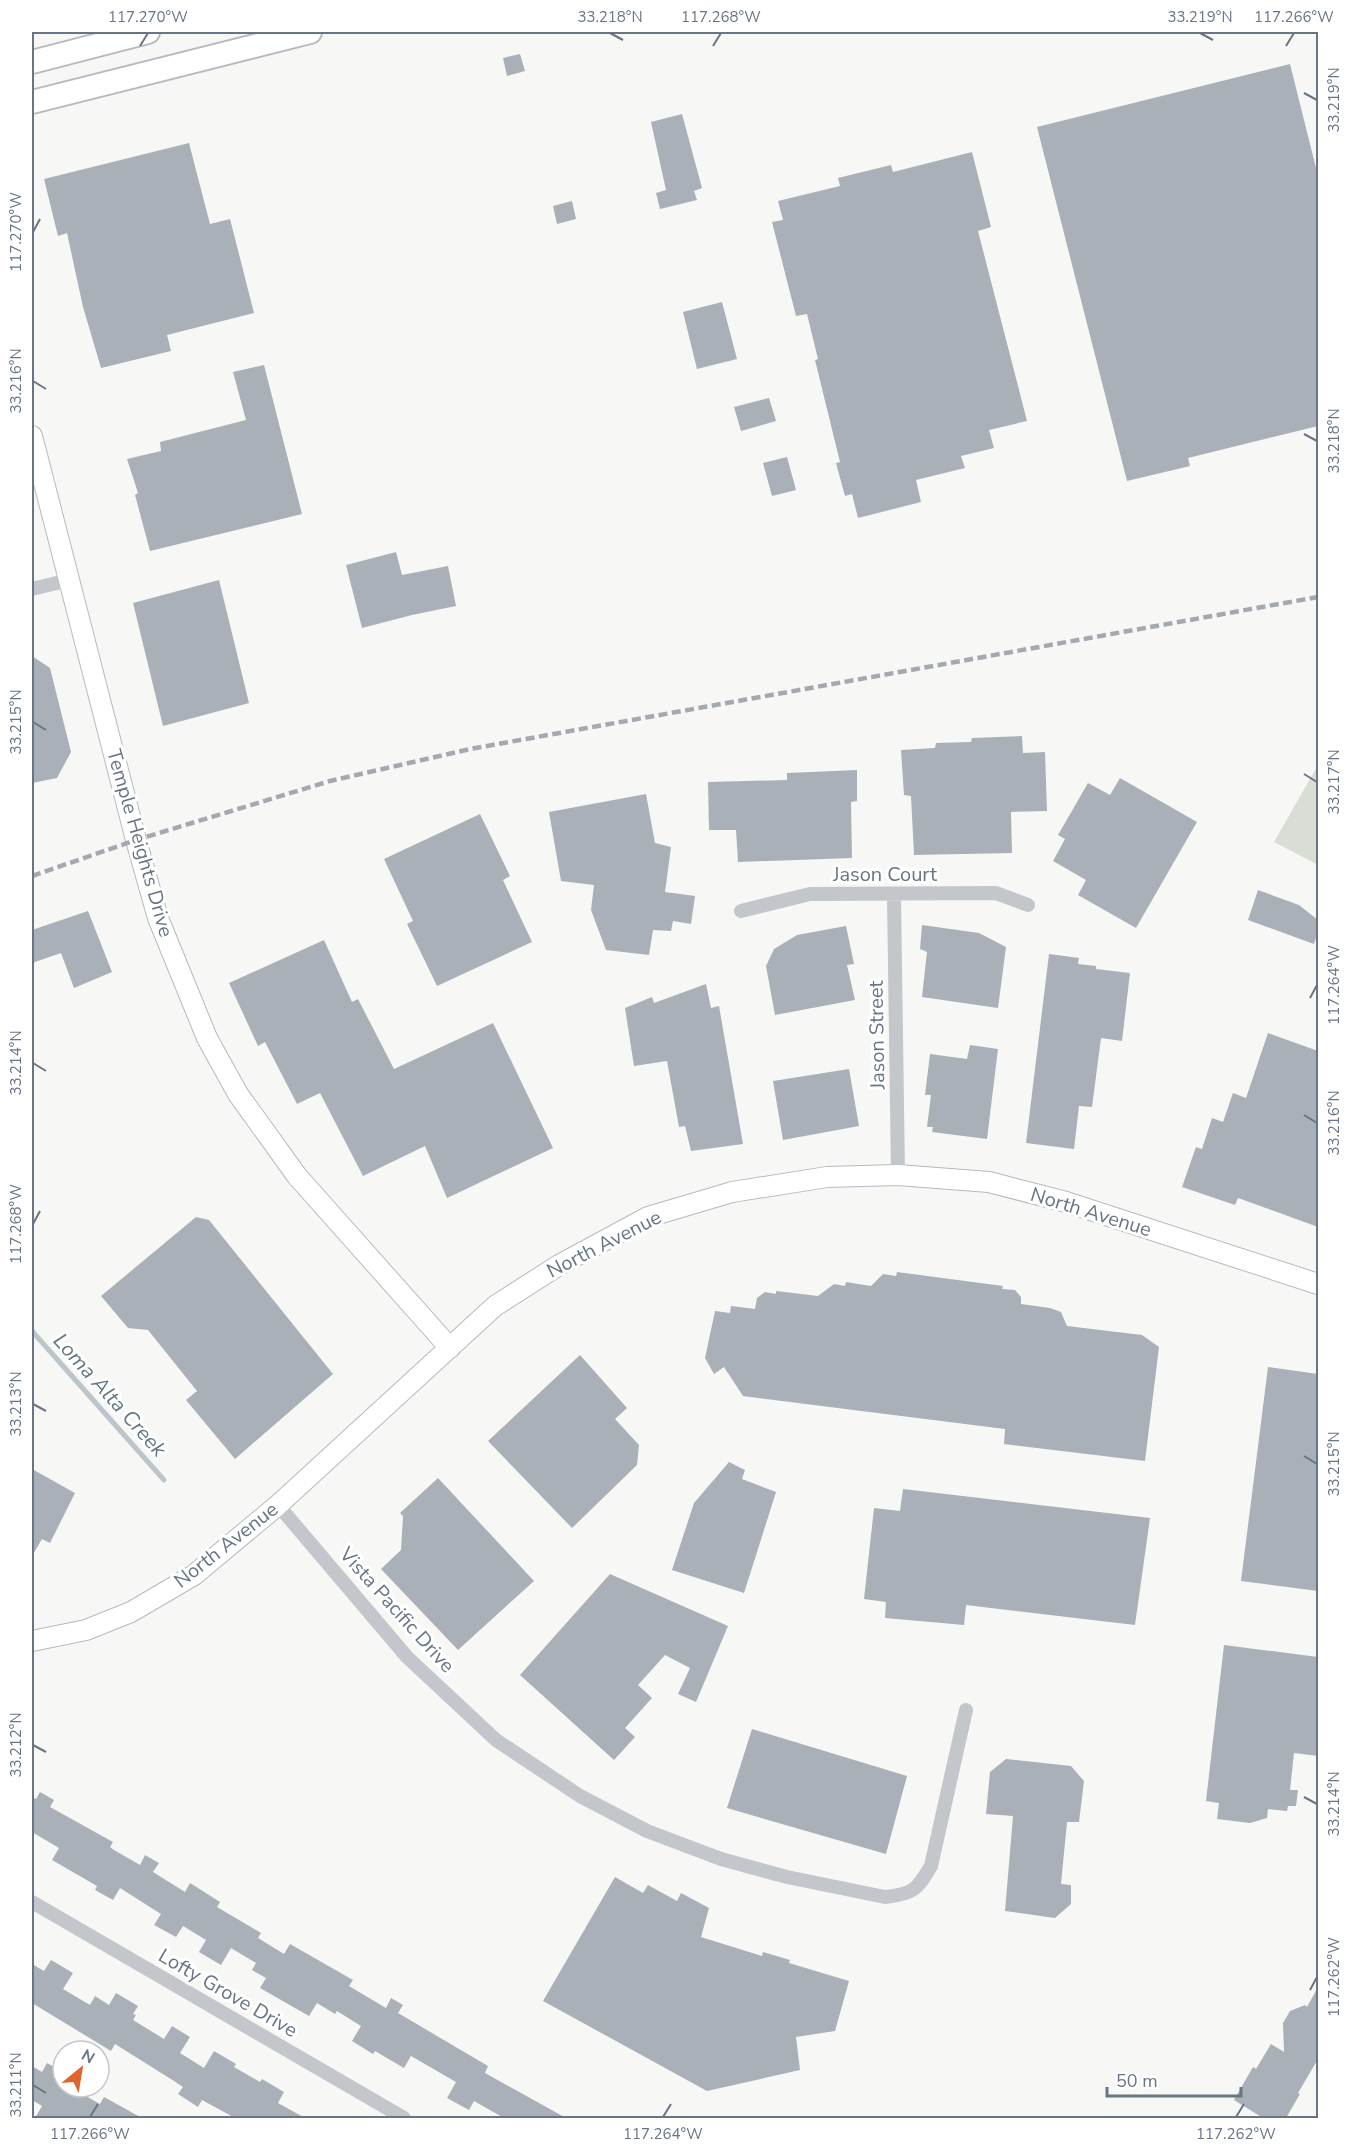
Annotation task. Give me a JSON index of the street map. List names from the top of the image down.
{
  "streets": {
    "main road": ["Temple Heights Drive", "North Avenue"],
    "street": [
      "Jason Court",
      "Jason Street",
      "Vista Pacific Drive",
      "Lofty Grove Drive"
    ]
  },
  "crossings": [
    ["Temple Heights Drive", "North Avenue"],
    ["Jason Court", "Jason Street"],
    ["Jason Street", "North Avenue"],
    ["North Avenue", "Vista Pacific Drive"]
  ],
  "water": ["Loma Alta Creek"],
  "scale_bar": "50 m",
  "north": "top right",
  "coordinates": [
    "117.270°W",
    "33.218°N",
    "117.268°W",
    "33.219°N",
    "117.266°W",
    "33.216°N",
    "33.215°N",
    "33.217°N",
    "117.264°W",
    "33.214°N",
    "33.213°N",
    "33.212°N",
    "117.262°W",
    "33.211°N"
  ]
}
